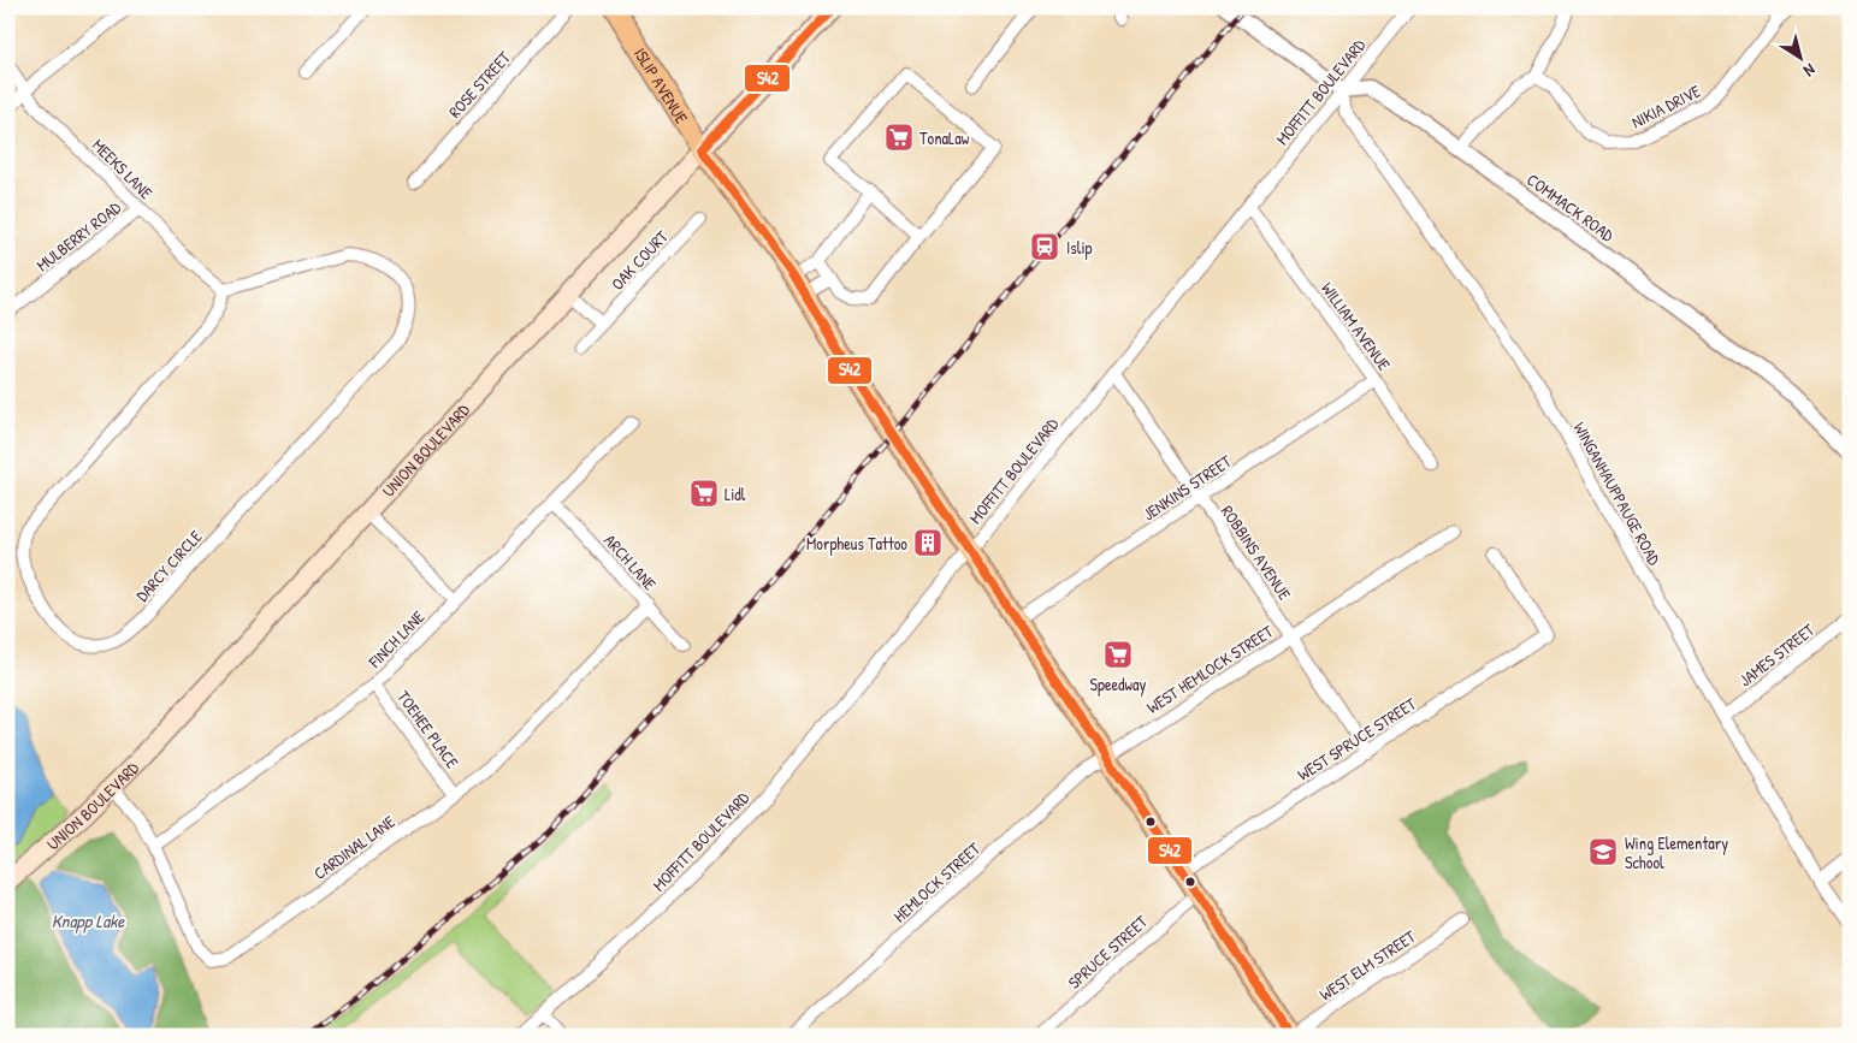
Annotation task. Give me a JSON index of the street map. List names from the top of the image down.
{
  "streets": {
    "main road": ["ISLIP AVENUE", "UNION BOULEVARD"],
    "street": [
      "ROSE STREET",
      "MOFFITT BOULEVARD",
      "NIKIA DRIVE",
      "MEEKS LANE",
      "COMMACK ROAD",
      "MULBERRY ROAD",
      "OAK COURT",
      "WILLIAM AVENUE",
      "JENKINS STREET",
      "WINGANHAUPPAUGE ROAD",
      "ROBBINS AVENUE",
      "ARCH LANE",
      "DARCY CIRCLE",
      "FINCH LANE",
      "JAMES STREET",
      "WEST HEMLOCK STREET",
      "TOEHEE PLACE",
      "WEST SPRUCE STREET",
      "CARDINAL LANE",
      "HEMLOCK STREET",
      "SPRUCE STREET",
      "WEST ELM STREET"
    ]
  },
  "crossings": [
    ["ISLIP AVENUE", "MOFFITT BOULEVARD"],
    ["ISLIP AVENUE", "UNION BOULEVARD"],
    ["ISLIP AVENUE", "JENKINS STREET"],
    ["ISLIP AVENUE", "WEST HEMLOCK STREET"],
    ["ISLIP AVENUE", "WEST SPRUCE STREET"],
    ["ISLIP AVENUE", "HEMLOCK STREET"],
    ["ISLIP AVENUE", "SPRUCE STREET"],
    ["ISLIP AVENUE", "WEST ELM STREET"],
    ["MOFFITT BOULEVARD", "COMMACK ROAD"],
    ["MOFFITT BOULEVARD", "WILLIAM AVENUE"],
    ["MOFFITT BOULEVARD", "WINGANHAUPPAUGE ROAD"],
    ["MOFFITT BOULEVARD", "ROBBINS AVENUE"],
    ["MEEKS LANE", "MULBERRY ROAD"],
    ["MEEKS LANE", "DARCY CIRCLE"],
    ["COMMACK ROAD", "WINGANHAUPPAUGE ROAD"],
    ["WILLIAM AVENUE", "JENKINS STREET"],
    ["UNION BOULEVARD", "CARDINAL LANE"],
    ["JENKINS STREET", "ROBBINS AVENUE"],
    ["WINGANHAUPPAUGE ROAD", "JAMES STREET"],
    ["ROBBINS AVENUE", "WEST HEMLOCK STREET"],
    ["ROBBINS AVENUE", "WEST SPRUCE STREET"],
    ["ARCH LANE", "FINCH LANE"],
    ["ARCH LANE", "CARDINAL LANE"],
    ["FINCH LANE", "TOEHEE PLACE"],
    ["FINCH LANE", "CARDINAL LANE"],
    ["WEST HEMLOCK STREET", "HEMLOCK STREET"],
    ["TOEHEE PLACE", "CARDINAL LANE"]
  ],
  "water": ["Knapp Lake"],
  "places": {
    "supermarket": ["TonaLaw", "Lidl", "Speedway"],
    "station": ["Islip"],
    "building": ["Morpheus Tattoo"],
    "school or university": ["Wing Elementary School"]
  },
  "lines": ["transit line S42"],
  "north": "bottom right"
}
